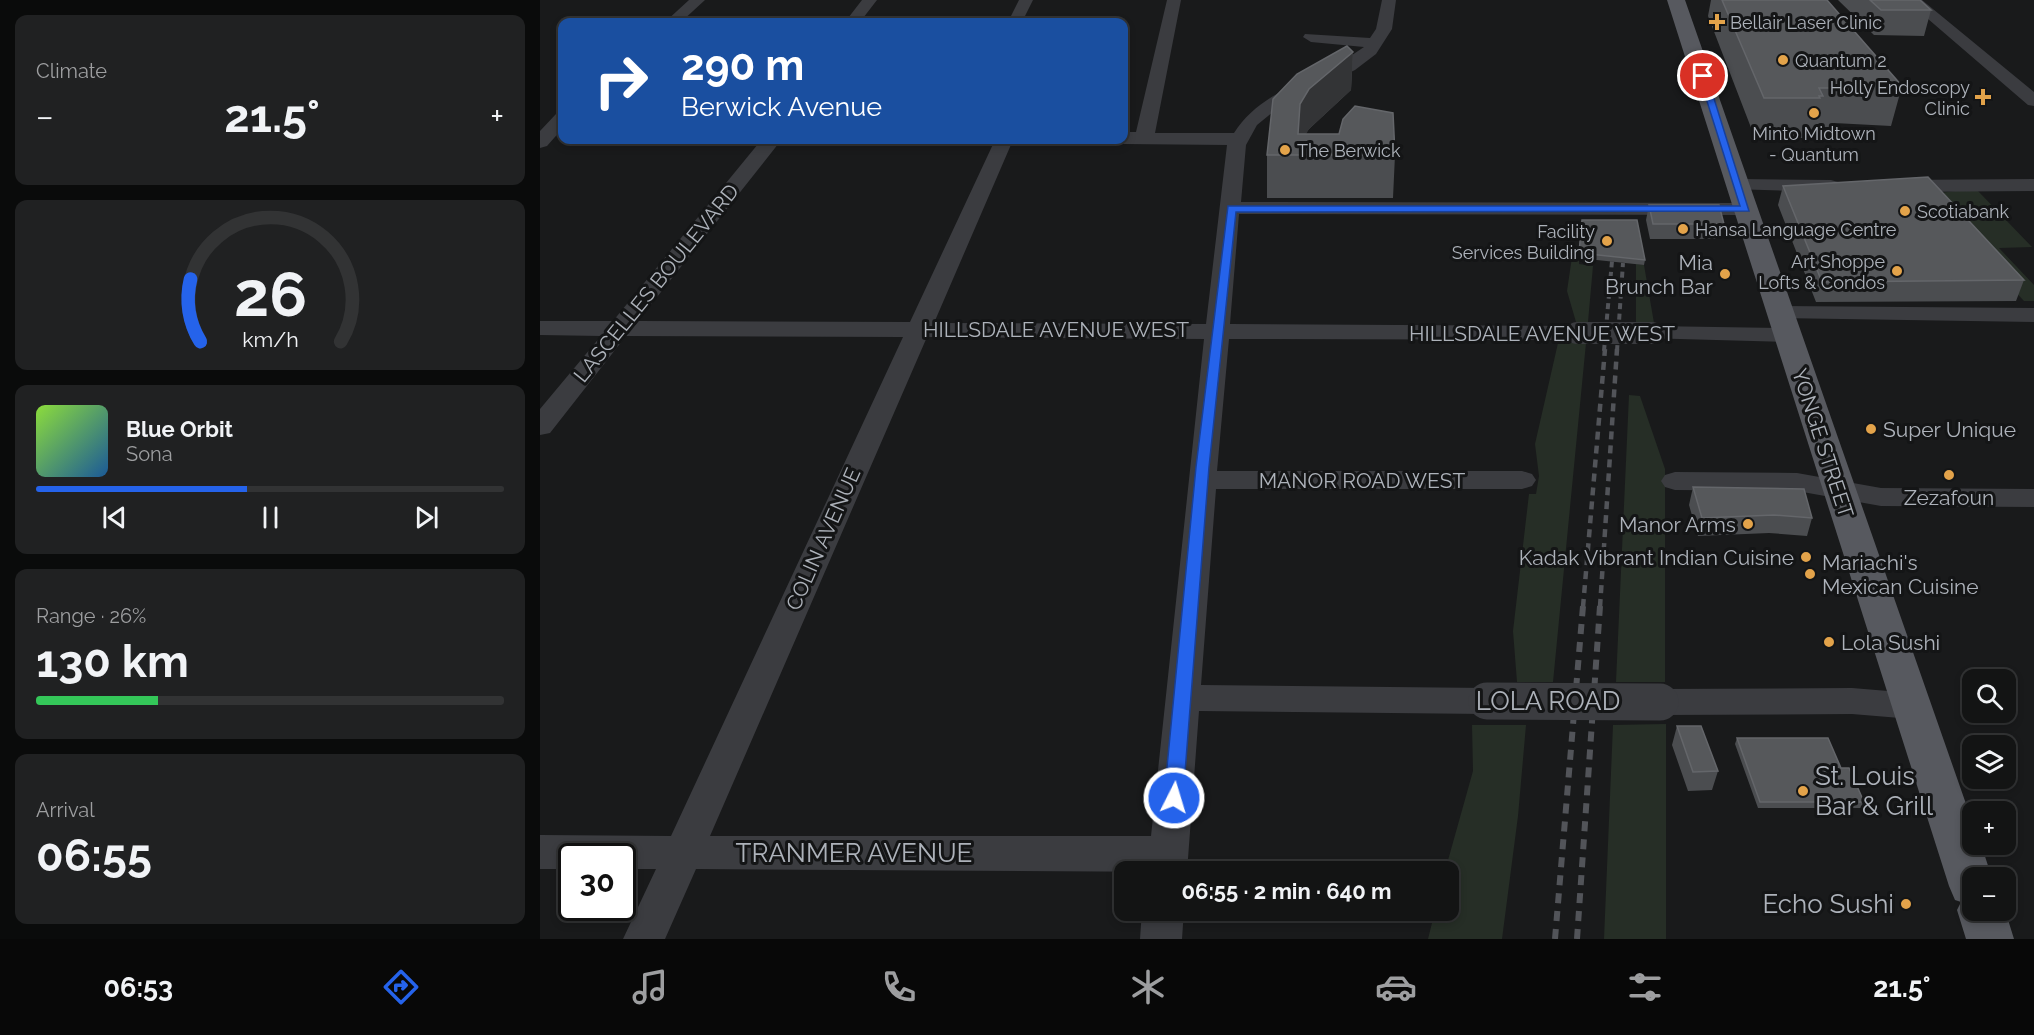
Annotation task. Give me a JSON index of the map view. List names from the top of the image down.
{
  "streets": {
    "main road": ["YONGE STREET"],
    "street": [
      "LASCELLES BOULEVARD",
      "HILLSDALE AVENUE WEST",
      "MANOR ROAD WEST",
      "COLIN AVENUE",
      "LOLA ROAD",
      "TRANMER AVENUE"
    ]
  },
  "crossings": [
    ["LASCELLES BOULEVARD", "HILLSDALE AVENUE WEST"],
    ["HILLSDALE AVENUE WEST", "YONGE STREET"],
    ["HILLSDALE AVENUE WEST", "COLIN AVENUE"],
    ["YONGE STREET", "LOLA ROAD"],
    ["COLIN AVENUE", "TRANMER AVENUE"]
  ],
  "places": {
    "health": ["Bellair Laser Clinic", "Holly Endoscopy Clinic"],
    "other": [
      "Quantum 2",
      "Minto Midtown - Quantum",
      "The Berwick",
      "Scotiabank",
      "Hansa Language Centre",
      "Facility Services Building",
      "Art Shoppe Lofts & Condos",
      "Mia Brunch Bar",
      "Super Unique",
      "Zezafoun",
      "Manor Arms",
      "Kadak Vibrant Indian Cuisine",
      "Mariachi's Mexican Cuisine",
      "Lola Sushi",
      "St. Louis Bar & Grill",
      "Echo Sushi"
    ]
  },
  "page": {
    "tile": [
      "Climate",
      ["Range · 26%", "130 km"],
      ["Arrival", "06:55"]
    ],
    "turn": ["290 m", "Berwick Avenue"],
    "heat": ["−", "21.5°", "+"],
    "song": ["Blue Orbit", "Sona"],
    "map_buttons": ["+", "−"],
    "limit": "30",
    "trip": "06:55 · 2 min · 640 m",
    "tabs": ["06:53", "21.5°"],
    "gauge": ["26", "km/h"]
  }
}
